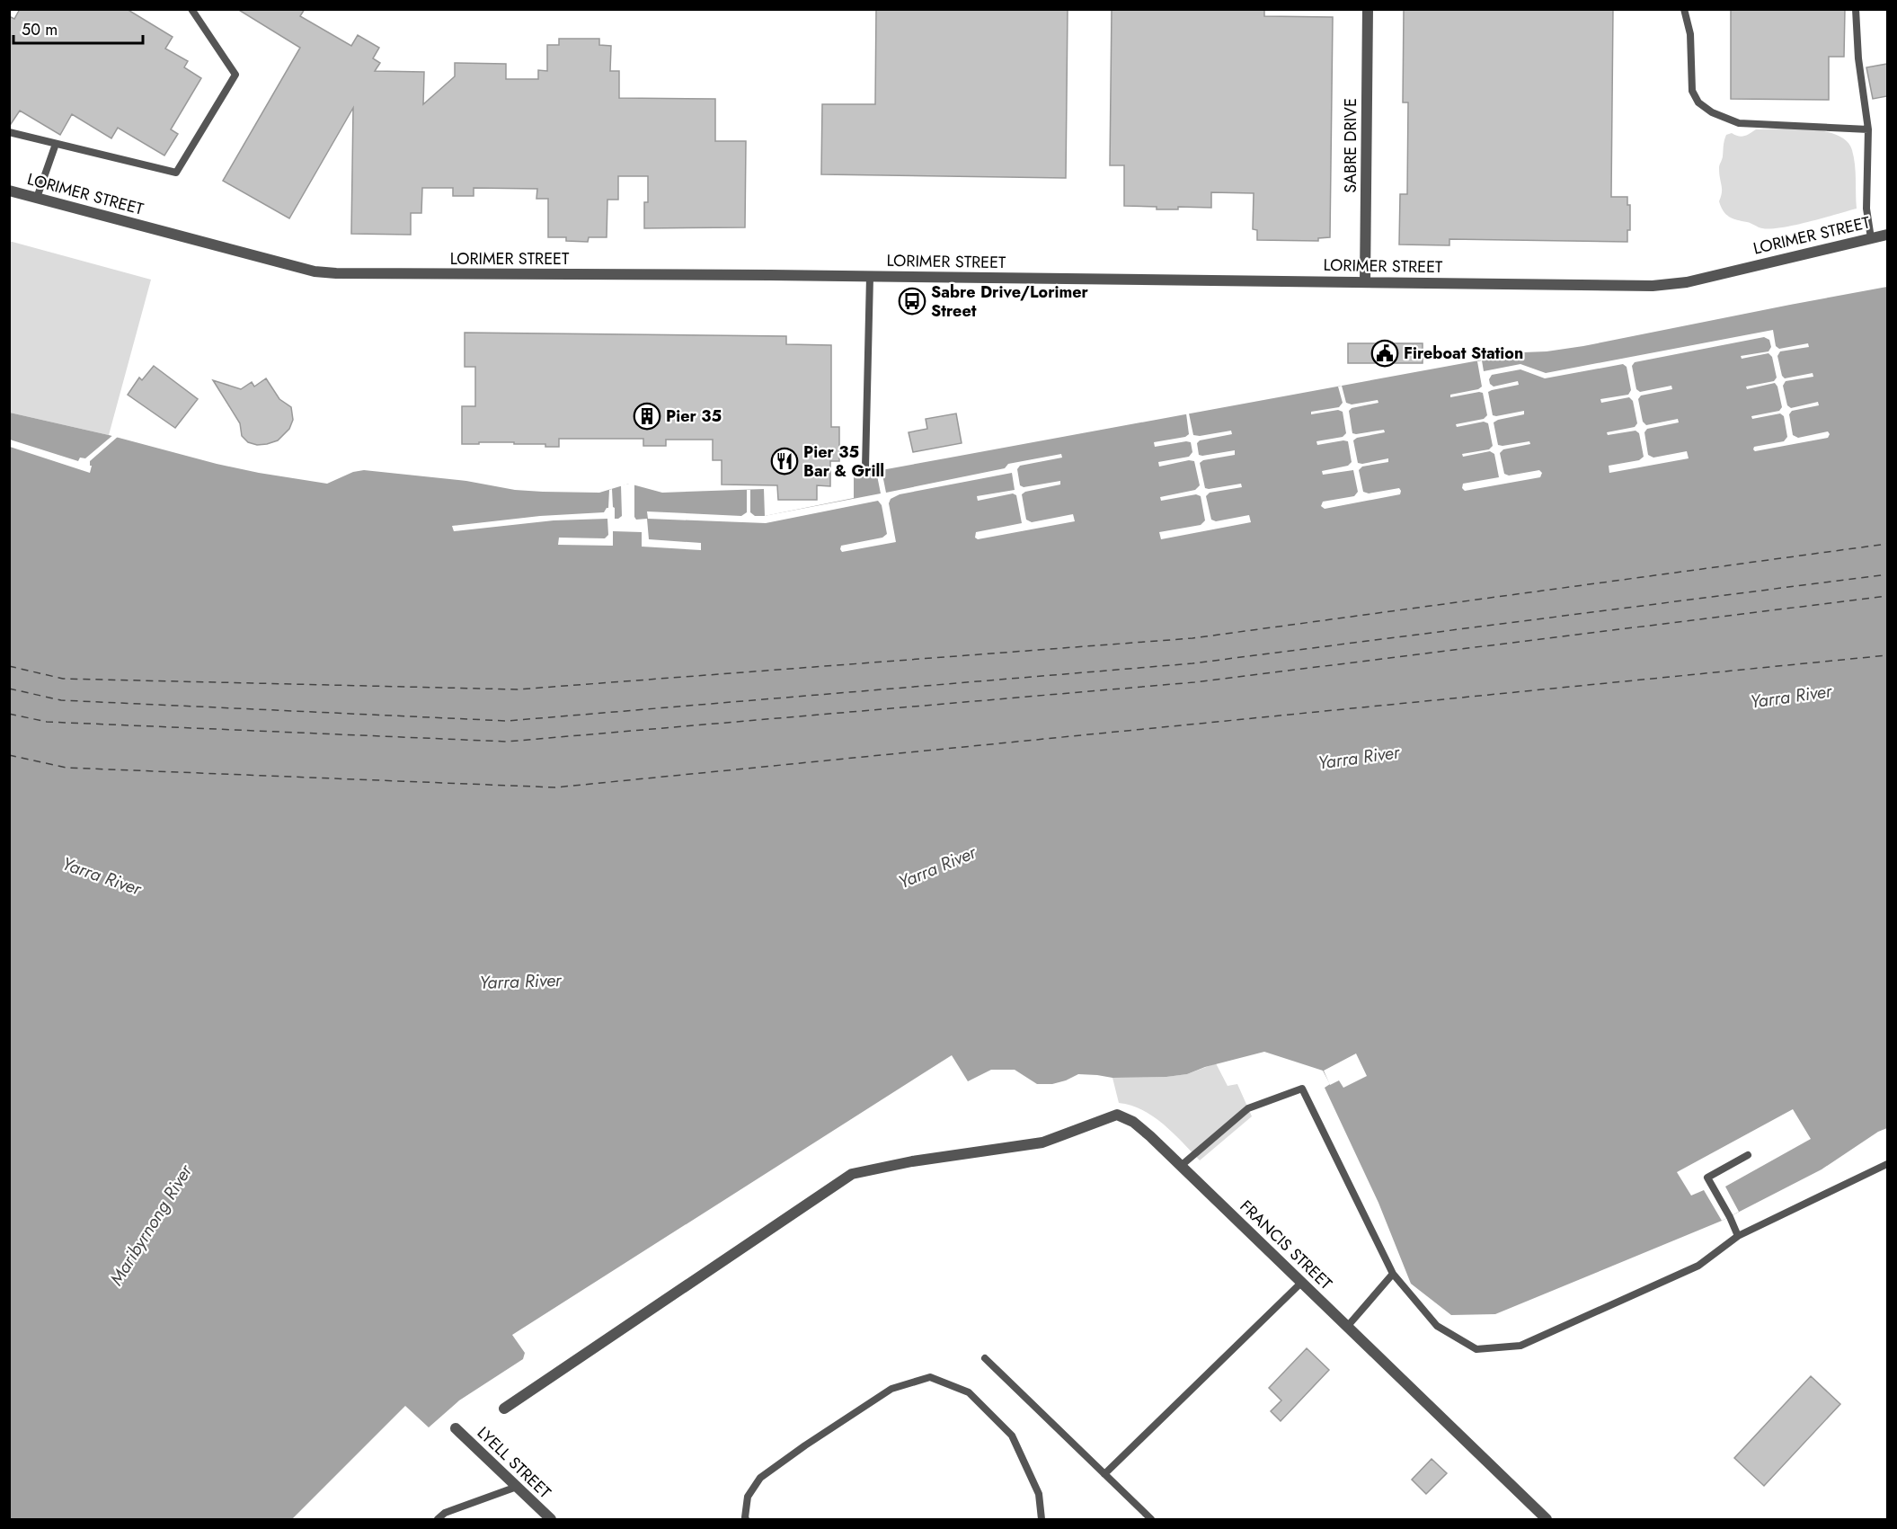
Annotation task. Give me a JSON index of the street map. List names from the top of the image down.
{
  "streets": {
    "street": [
      "SABRE DRIVE",
      "LORIMER STREET",
      "FRANCIS STREET",
      "LYELL STREET"
    ]
  },
  "crossings": [
    ["SABRE DRIVE", "LORIMER STREET"]
  ],
  "water": ["Yarra River", "Maribyrnong River"],
  "places": {
    "bus stop": ["Sabre Drive/Lorimer Street"],
    "public building": ["Fireboat Station"],
    "building": ["Pier 35"],
    "restaurant": ["Pier 35 Bar & Grill"]
  },
  "scale_bar": "50 m"
}
